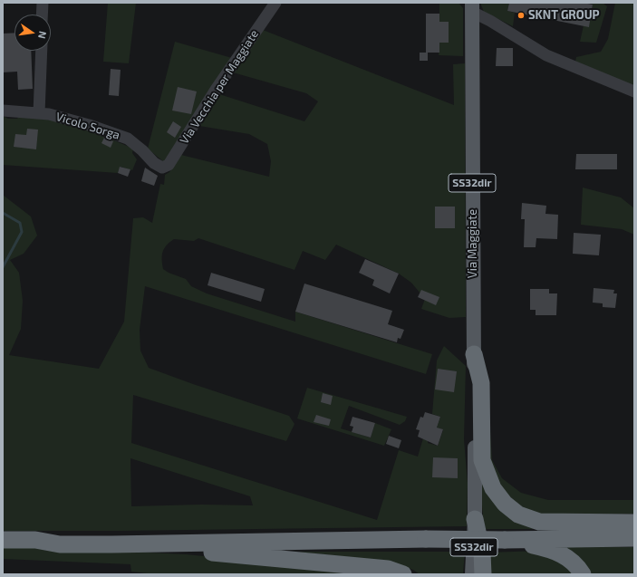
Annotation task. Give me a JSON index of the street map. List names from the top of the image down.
{
  "streets": {
    "main road": ["SS32dir", "Via Maggiate"],
    "street": ["Via Vecchia per Maggiate", "Vicolo Sorga"]
  },
  "crossings": [
    ["Via Vecchia per Maggiate", "Vicolo Sorga"],
    ["SS32dir", "Via Maggiate"]
  ],
  "places": ["SKNT GROUP"],
  "north": "right"
}
